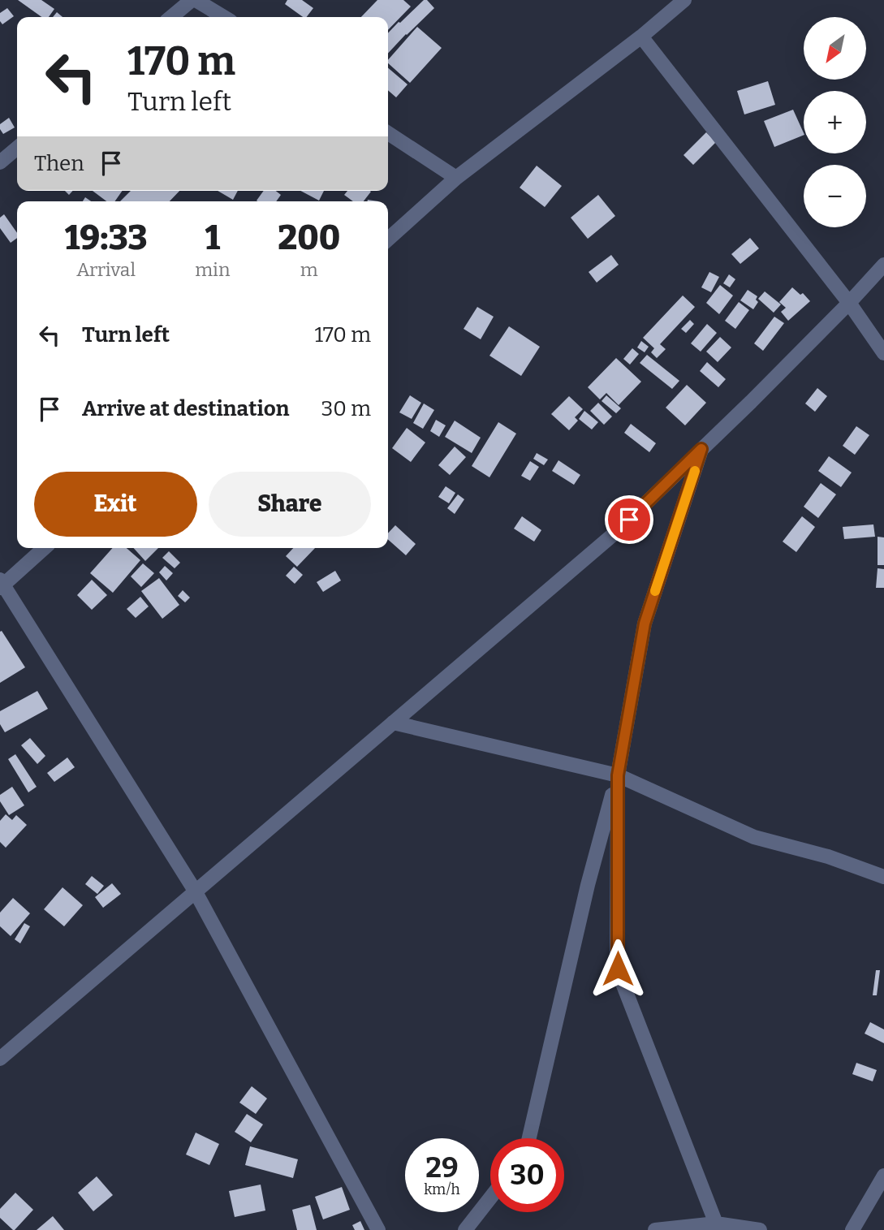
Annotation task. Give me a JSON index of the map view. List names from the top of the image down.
{
  "north": "bottom left",
  "page": {
    "map_buttons": ["+", "−"],
    "turn": ["170 m", "Turn left"],
    "then": "Then",
    "eta": [
      "19:33",
      "Arrival",
      "1",
      "min",
      "200",
      "m"
    ],
    "list": [
      {
        "name": "Turn left",
        "value": "170 m"
      },
      {
        "name": "Arrive at destination",
        "value": "30 m"
      }
    ],
    "buttons": ["Exit", "Share"],
    "speed": "29 km/h",
    "limit": "30"
  }
}
